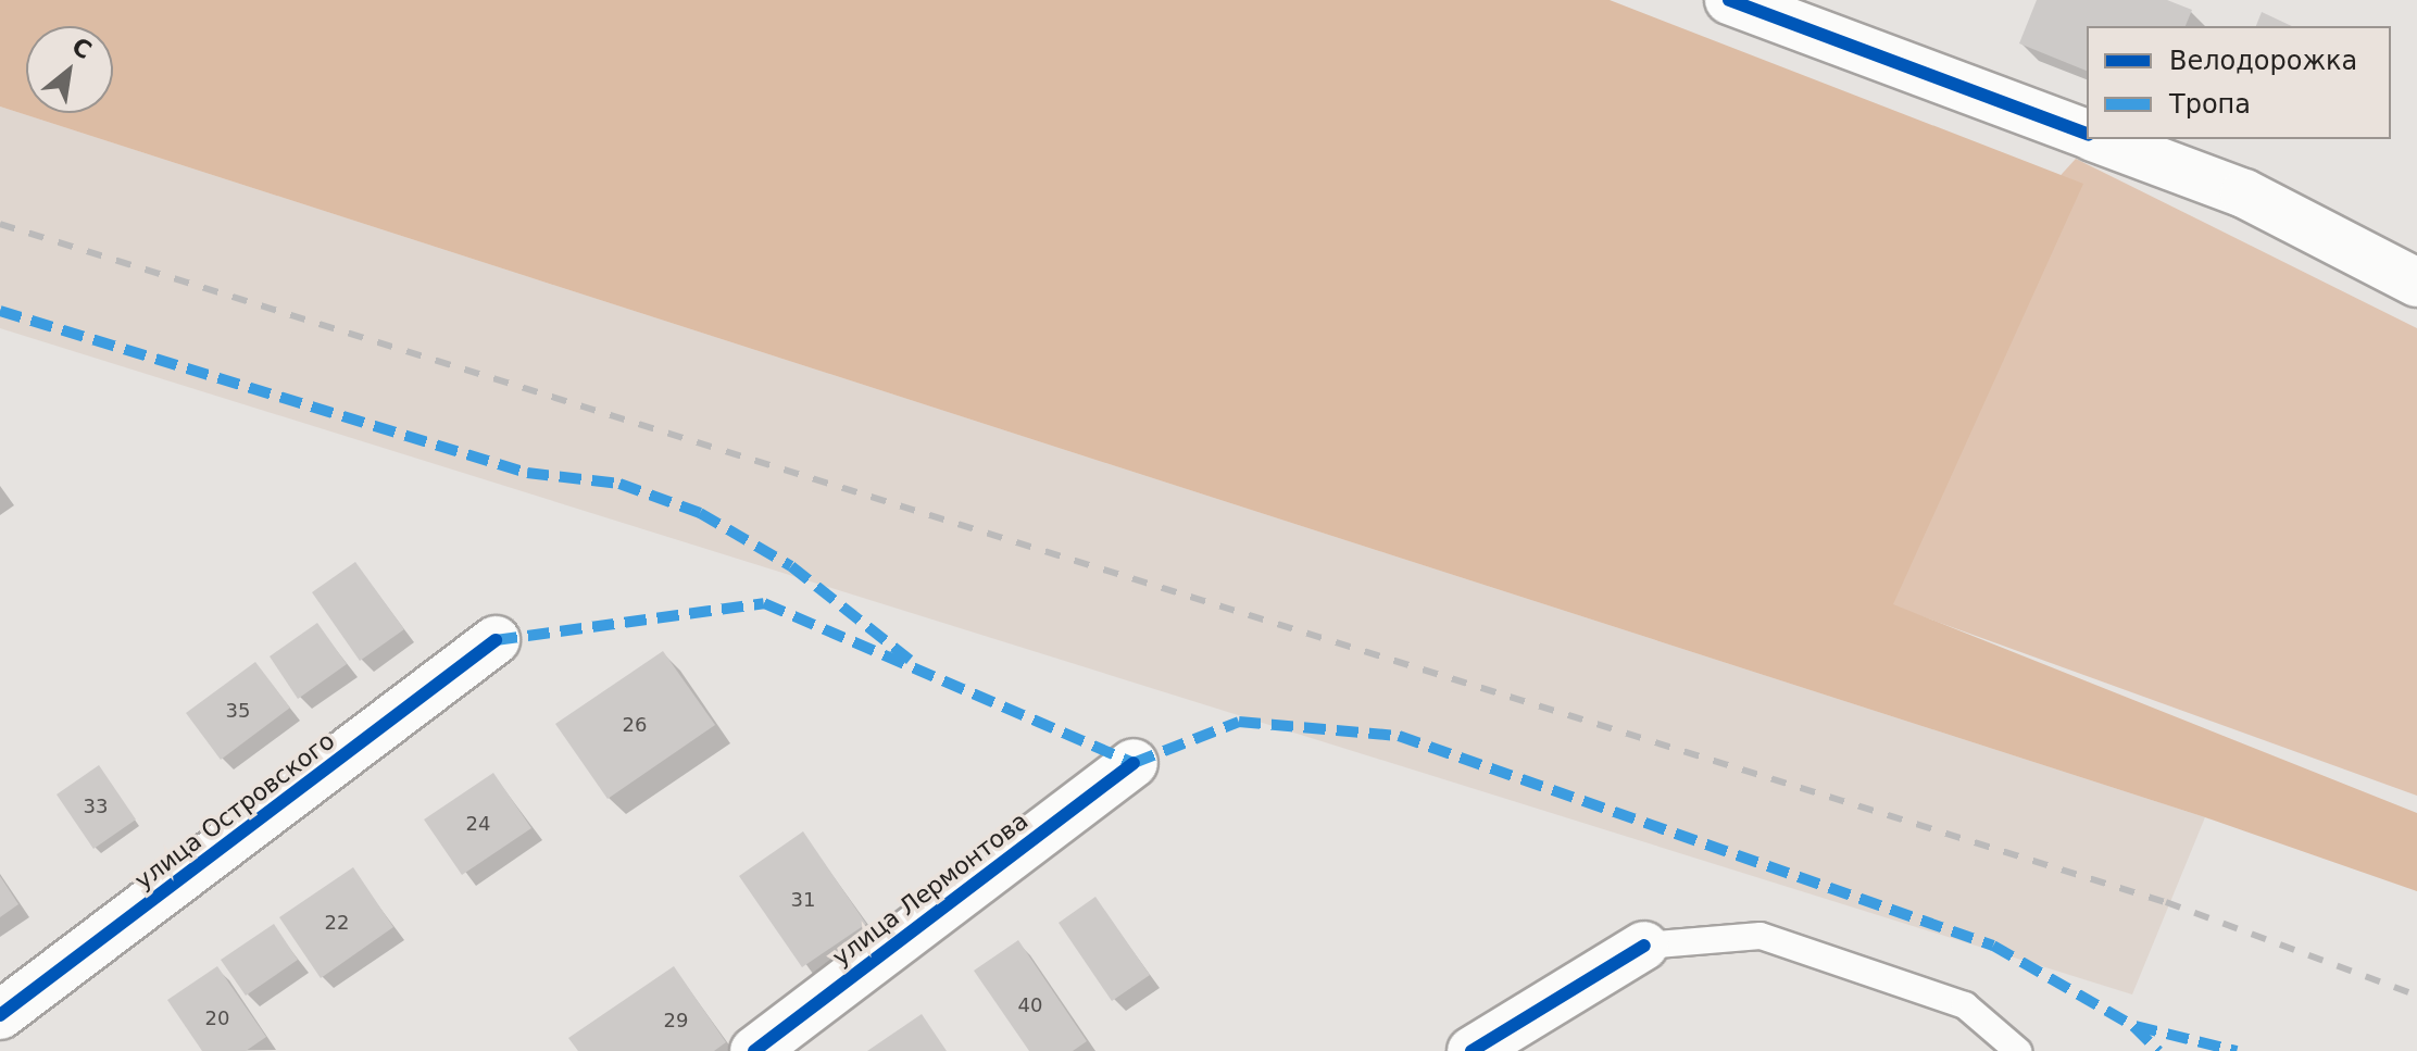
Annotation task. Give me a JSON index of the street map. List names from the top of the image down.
{
  "streets": {
    "street": ["улица Островского", "улица Лермонтова"]
  },
  "house_numbers": [
    "35",
    "26",
    "33",
    "24",
    "31",
    "22",
    "40",
    "20",
    "29"
  ],
  "legend": ["Велодорожка", "Тропа"],
  "north": "top right"
}
